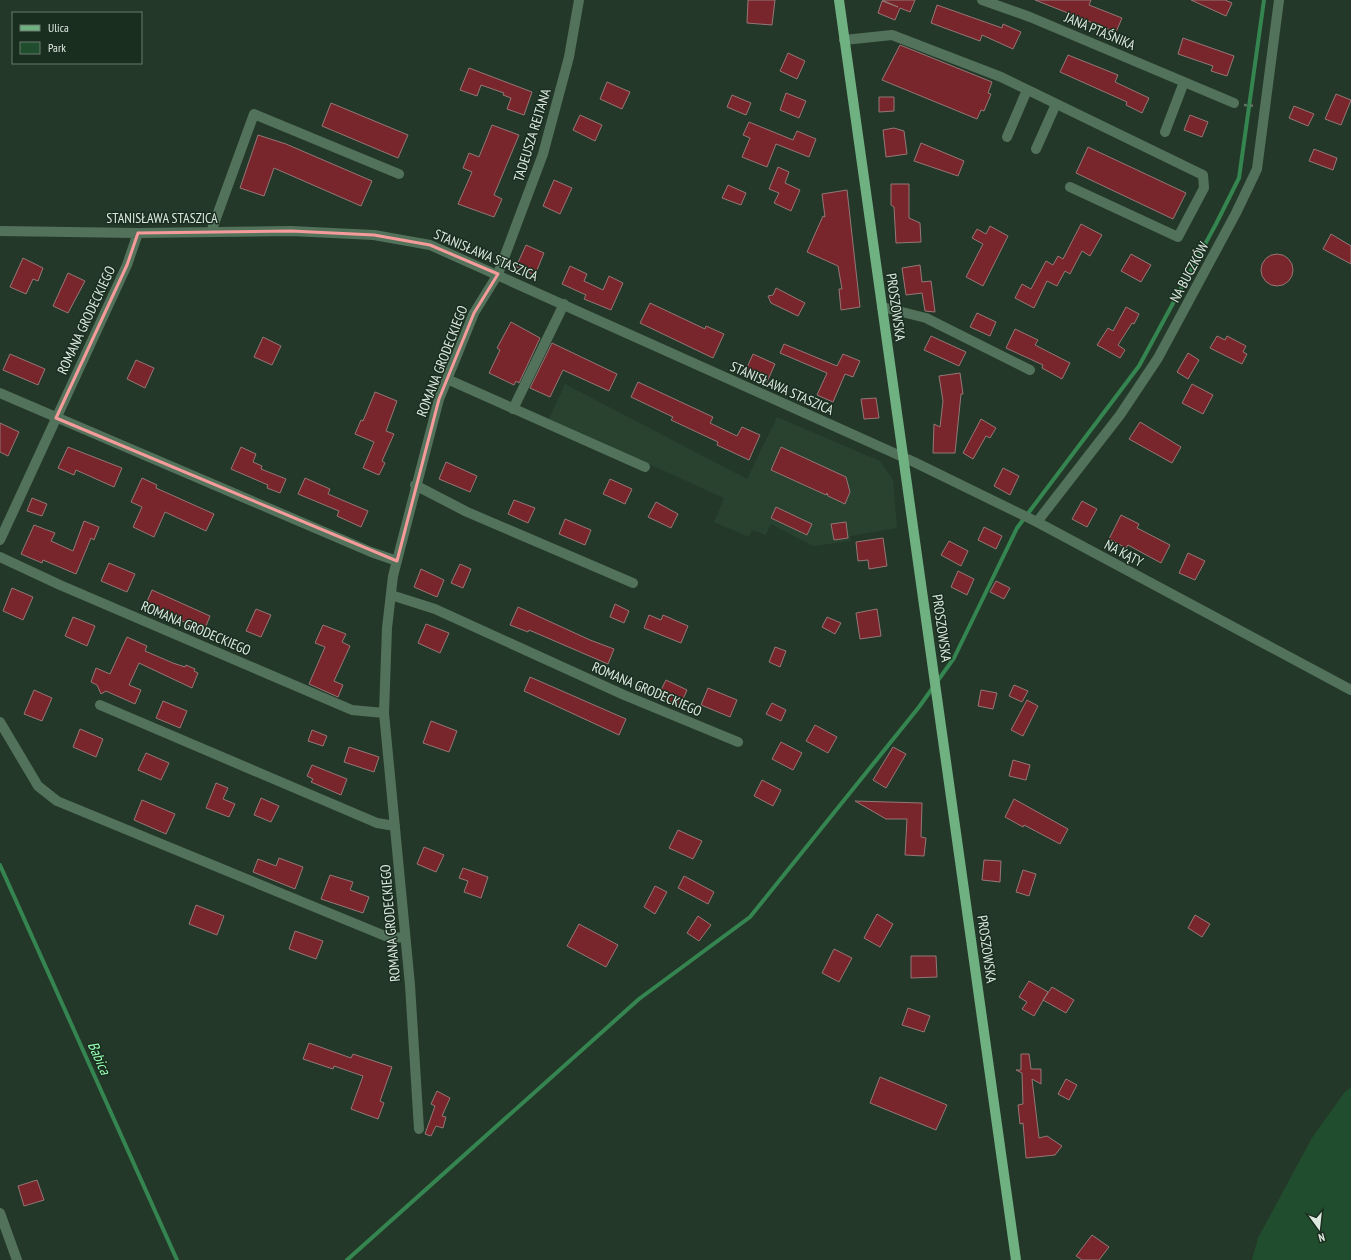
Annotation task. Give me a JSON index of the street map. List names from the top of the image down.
{
  "streets": {
    "main road": ["PROSZOWSKA"],
    "street": [
      "JANA PTAŚNIKA",
      "TADEUSZA REJTANA",
      "STANISŁAWA STASZICA",
      "NA BUCZKÓW",
      "ROMANA GRODECKIEGO",
      "NA KĄTY"
    ]
  },
  "crossings": [
    ["TADEUSZA REJTANA", "STANISŁAWA STASZICA"],
    ["TADEUSZA REJTANA", "ROMANA GRODECKIEGO"],
    ["STANISŁAWA STASZICA", "ROMANA GRODECKIEGO"],
    ["STANISŁAWA STASZICA", "NA KĄTY"],
    ["NA BUCZKÓW", "NA KĄTY"],
    ["PROSZOWSKA", "NA KĄTY"]
  ],
  "water": ["Babica"],
  "legend": ["Ulica", "Park"],
  "north": "bottom"
}
